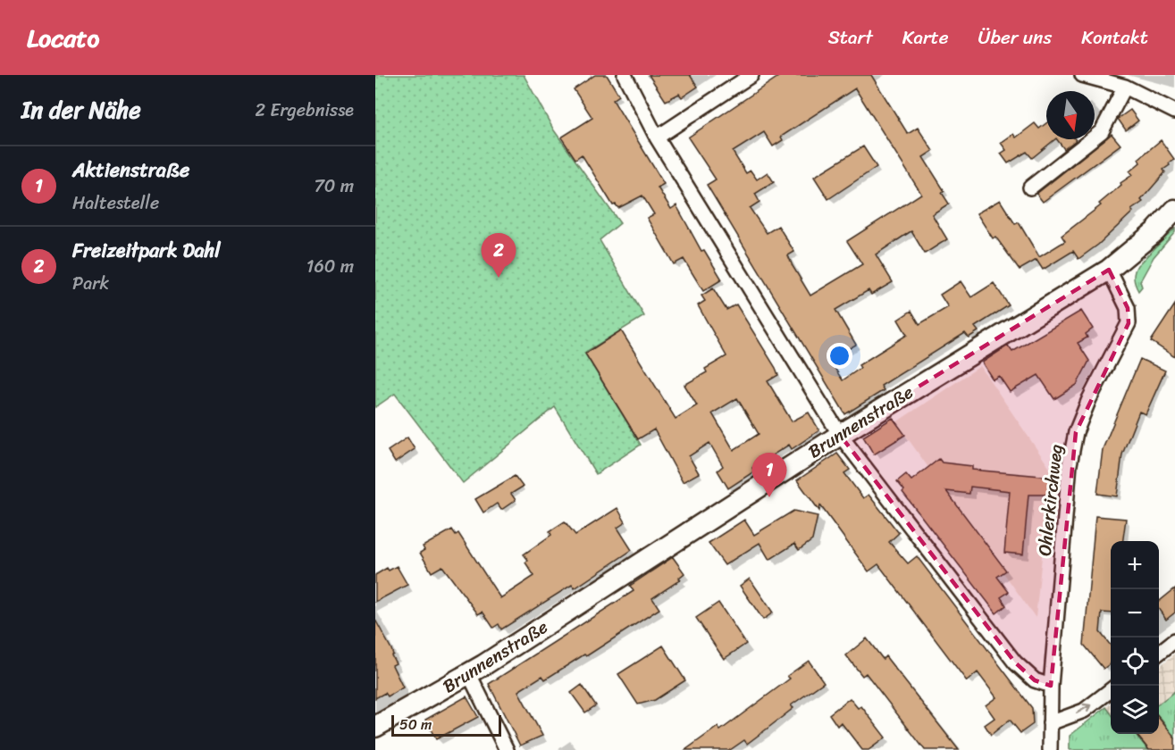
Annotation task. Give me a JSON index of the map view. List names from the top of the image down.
{
  "streets": {
    "street": ["Brunnenstraße", "Ohlerkirchweg"]
  },
  "crossings": [
    ["Brunnenstraße", "Ohlerkirchweg"]
  ],
  "scale_bar": "50 m",
  "north": "bottom",
  "page": {
    "header": "Locato",
    "nav": [
      "Start",
      "Karte",
      "Über uns",
      "Kontakt"
    ],
    "heading": ["In der Nähe", "2 Ergebnisse"],
    "list": [
      {
        "mark": "1",
        "name": "Aktienstraße",
        "note": "Haltestelle",
        "value": "70 m"
      },
      {
        "mark": "2",
        "name": "Freizeitpark Dahl",
        "note": "Park",
        "value": "160 m"
      }
    ],
    "pins": ["2", "1"],
    "map_buttons": ["+", "−"],
    "scale": "50 m"
  }
}
